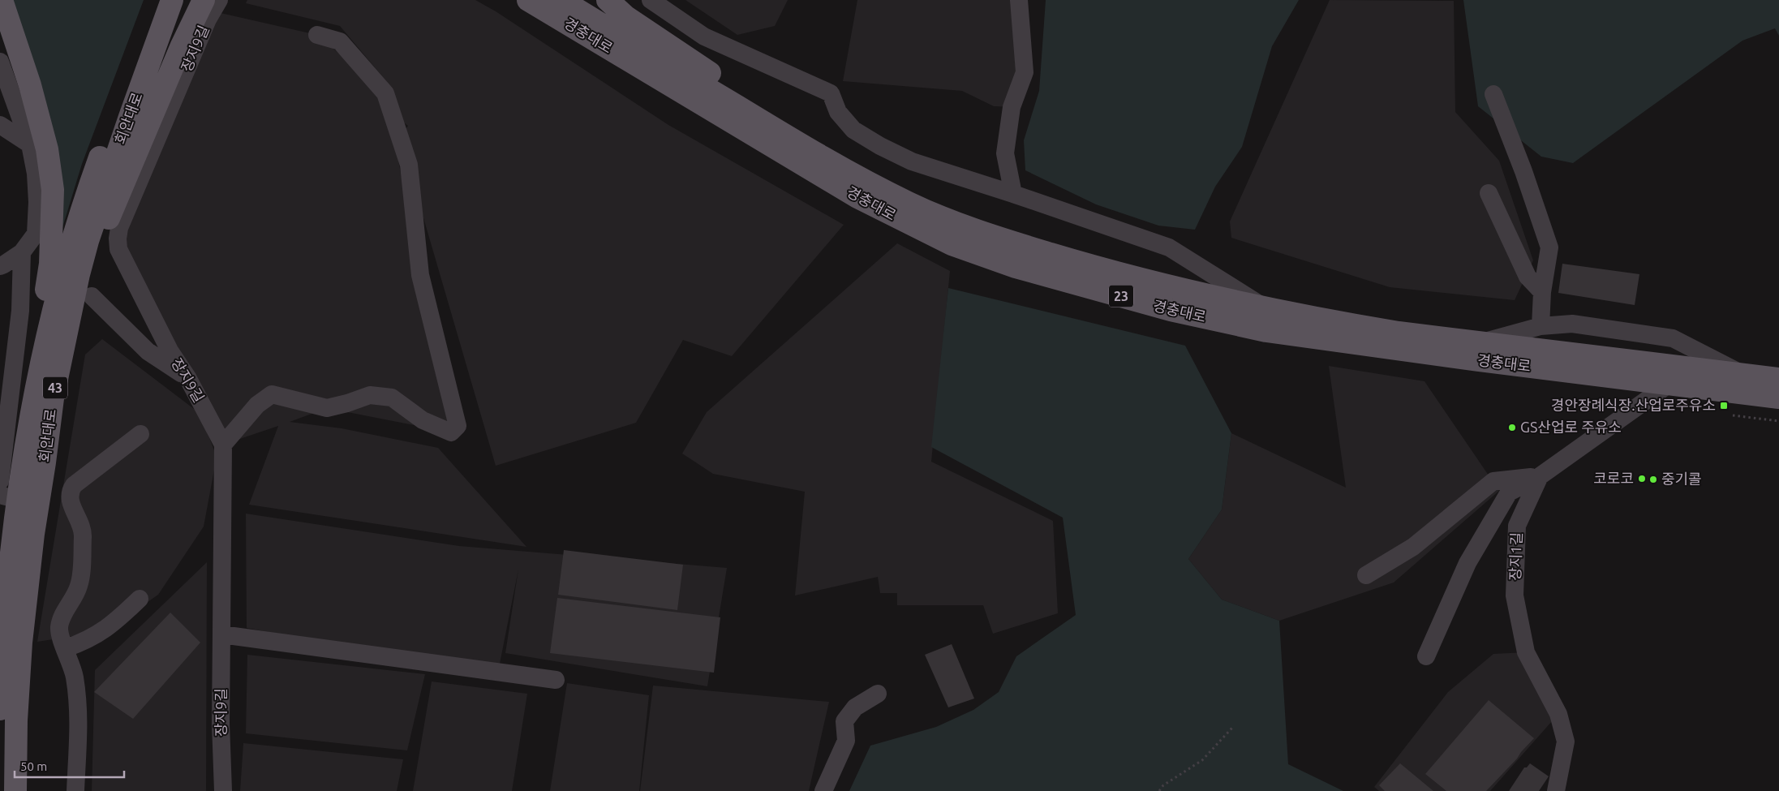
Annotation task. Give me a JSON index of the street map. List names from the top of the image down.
{
  "streets": {
    "main road": [
      "경충대로",
      "회안대로",
      "23",
      "43"
    ],
    "street": ["장지9길", "장지1길"]
  },
  "crossings": [
    ["경충대로", "장지1길"]
  ],
  "places": {
    "transit": ["경안장례식장.산업로주유소"],
    "other": ["GS산업로 주유소", "코로코", "중기콜"]
  },
  "scale_bar": "50 m"
}
